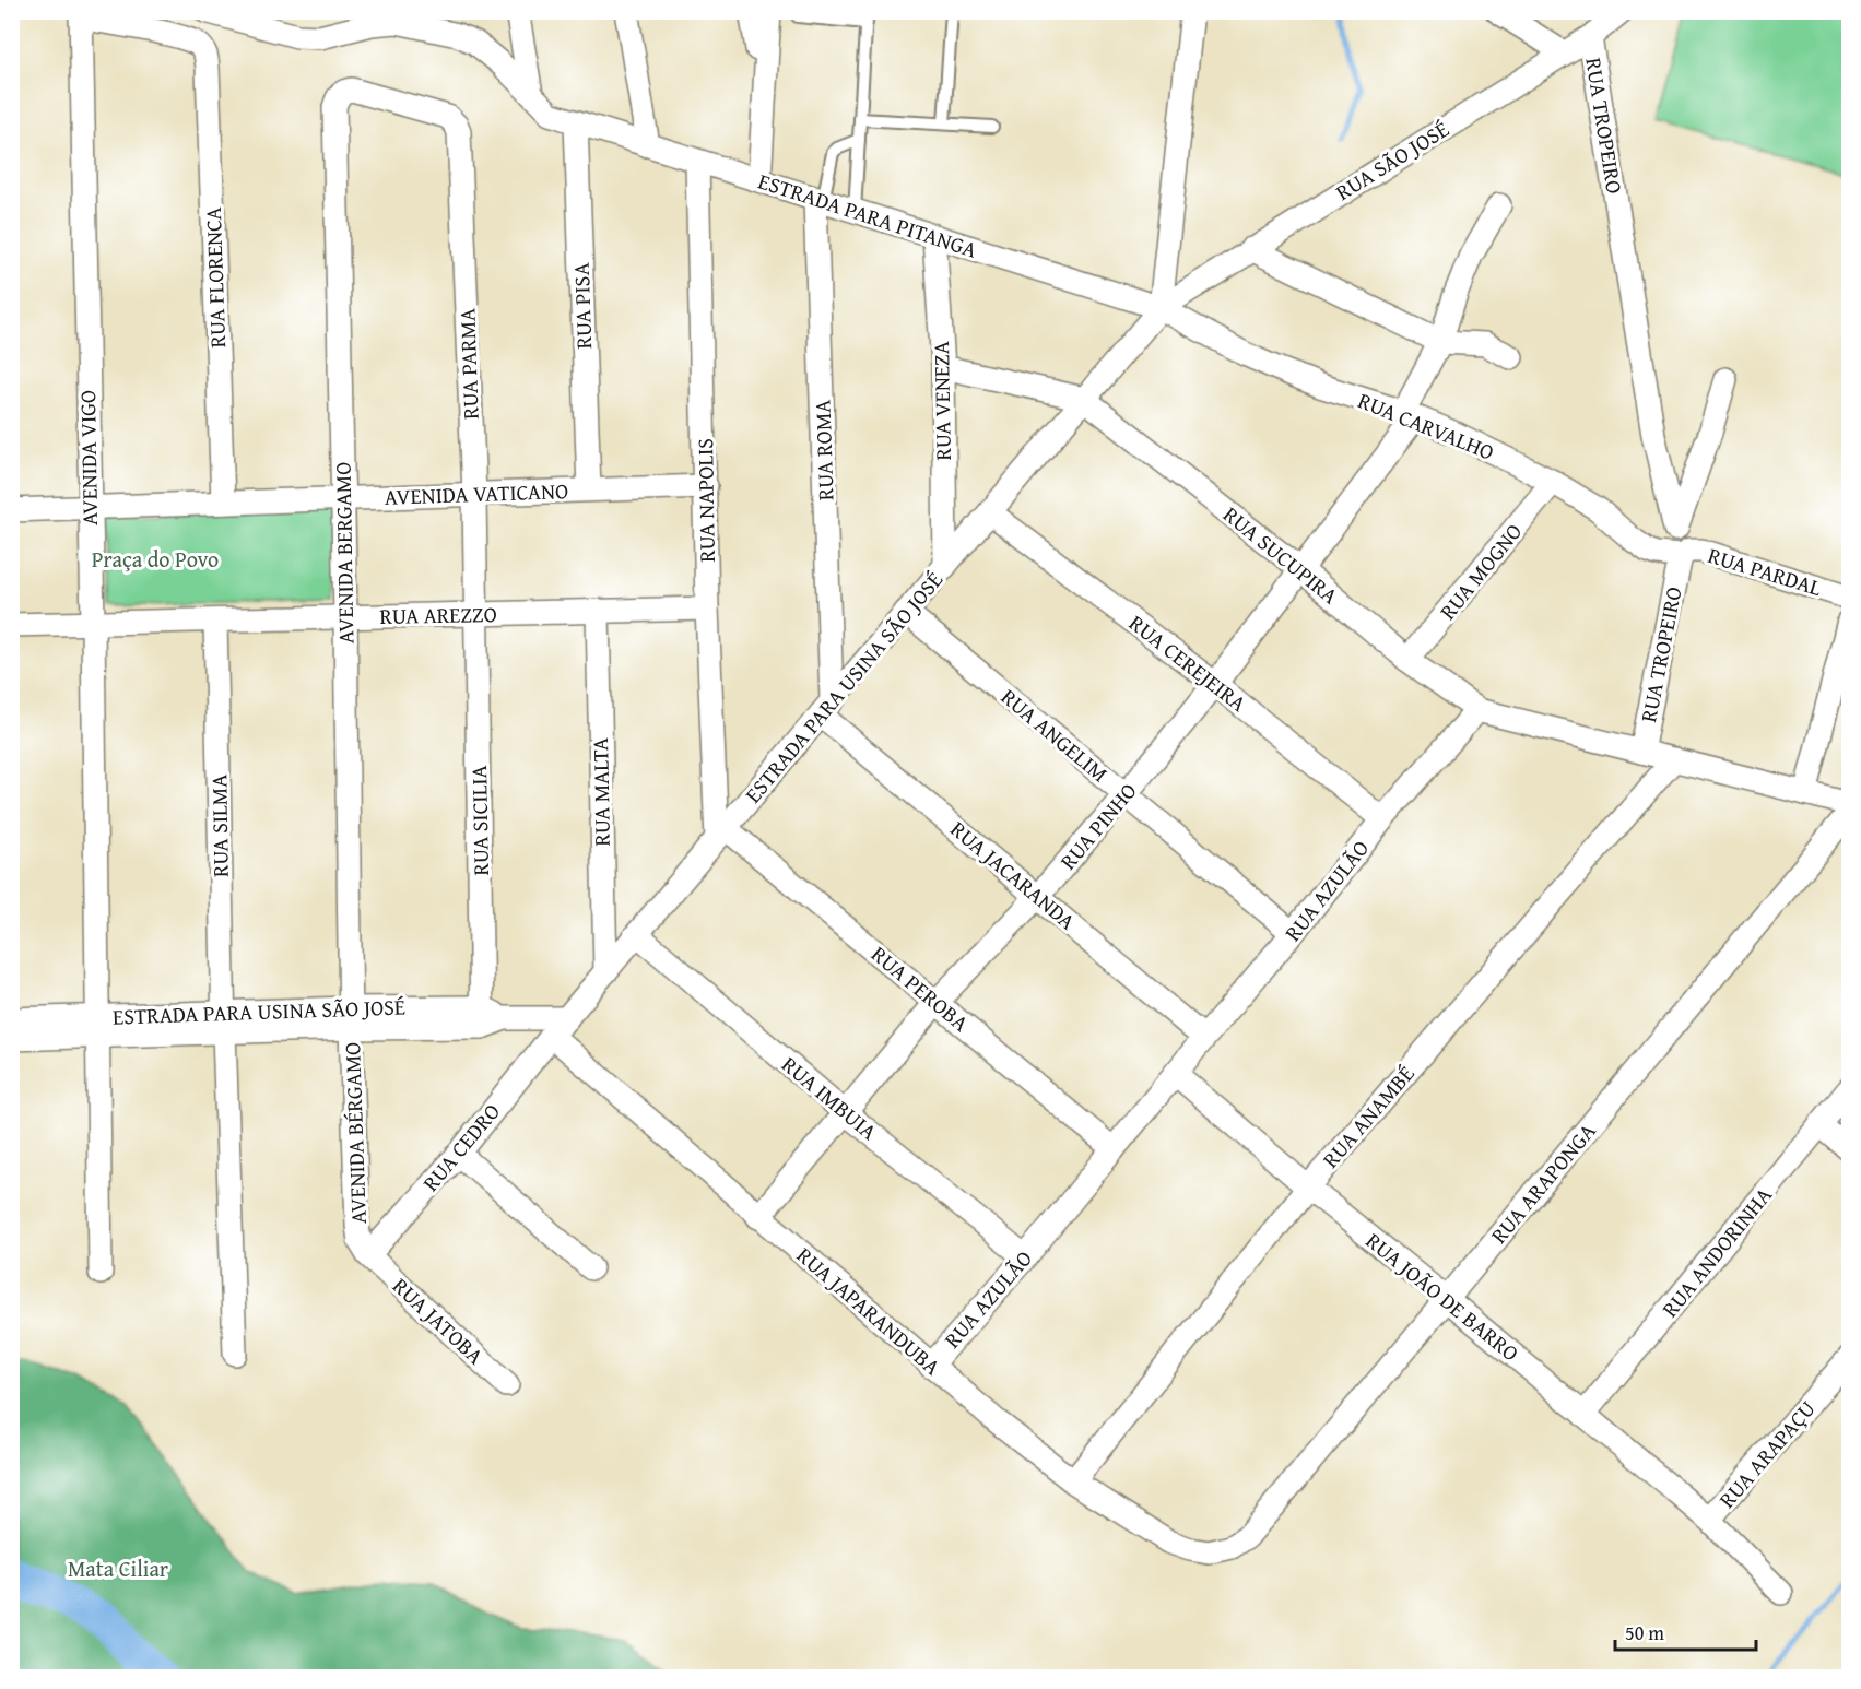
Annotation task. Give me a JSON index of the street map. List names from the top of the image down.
{
  "streets": {
    "street": [
      "RUA TROPEIRO",
      "RUA SÃO JOSÉ",
      "ESTRADA PARA PITANGA",
      "RUA FLORENCA",
      "RUA PISA",
      "RUA PARMA",
      "RUA VENEZA",
      "RUA CARVALHO",
      "RUA ROMA",
      "AVENIDA VIGO",
      "AVENIDA VATICANO",
      "RUA NAPOLIS",
      "AVENIDA BERGAMO",
      "RUA SUCUPIRA",
      "RUA MOGNO",
      "RUA PARDAL",
      "RUA AREZZO",
      "RUA CEREJEIRA",
      "ESTRADA PARA USINA SÃO JOSÉ",
      "RUA ANGELIM",
      "RUA MALTA",
      "RUA SICILIA",
      "RUA SILMA",
      "RUA PINHO",
      "RUA JACARANDA",
      "RUA AZULÃO",
      "RUA PEROBA",
      "RUA IMBUIA",
      "RUA ANAMBÉ",
      "AVENIDA BÉRGAMO",
      "RUA CEDRO",
      "RUA ARAPONGA",
      "RUA ANDORINHA",
      "RUA JOÃO DE BARRO",
      "RUA JAPARANDUBA",
      "RUA JATOBA",
      "RUA ARAPAÇU"
    ]
  },
  "crossings": [
    ["RUA TROPEIRO", "RUA SÃO JOSÉ"],
    ["RUA TROPEIRO", "RUA CARVALHO"],
    ["RUA TROPEIRO", "RUA PARDAL"],
    ["RUA SÃO JOSÉ", "ESTRADA PARA PITANGA"],
    ["RUA SÃO JOSÉ", "RUA CARVALHO"],
    ["RUA SÃO JOSÉ", "ESTRADA PARA USINA SÃO JOSÉ"],
    ["ESTRADA PARA PITANGA", "RUA PISA"],
    ["ESTRADA PARA PITANGA", "RUA VENEZA"],
    ["ESTRADA PARA PITANGA", "RUA CARVALHO"],
    ["ESTRADA PARA PITANGA", "RUA ROMA"],
    ["ESTRADA PARA PITANGA", "RUA NAPOLIS"],
    ["ESTRADA PARA PITANGA", "ESTRADA PARA USINA SÃO JOSÉ"],
    ["RUA FLORENCA", "AVENIDA VIGO"],
    ["RUA FLORENCA", "AVENIDA VATICANO"],
    ["RUA PISA", "AVENIDA VATICANO"],
    ["RUA PARMA", "AVENIDA VATICANO"],
    ["RUA PARMA", "AVENIDA BERGAMO"],
    ["RUA PARMA", "RUA AREZZO"],
    ["RUA PARMA", "RUA SICILIA"],
    ["RUA VENEZA", "ESTRADA PARA USINA SÃO JOSÉ"],
    ["RUA CARVALHO", "RUA MOGNO"],
    ["RUA CARVALHO", "RUA PARDAL"],
    ["RUA CARVALHO", "ESTRADA PARA USINA SÃO JOSÉ"],
    ["RUA CARVALHO", "RUA PINHO"],
    ["RUA ROMA", "ESTRADA PARA USINA SÃO JOSÉ"],
    ["RUA ROMA", "RUA JACARANDA"],
    ["AVENIDA VIGO", "AVENIDA VATICANO"],
    ["AVENIDA VIGO", "RUA AREZZO"],
    ["AVENIDA VIGO", "ESTRADA PARA USINA SÃO JOSÉ"],
    ["AVENIDA VATICANO", "RUA NAPOLIS"],
    ["AVENIDA VATICANO", "AVENIDA BERGAMO"],
    ["RUA NAPOLIS", "RUA AREZZO"],
    ["RUA NAPOLIS", "ESTRADA PARA USINA SÃO JOSÉ"],
    ["RUA NAPOLIS", "RUA PEROBA"],
    ["AVENIDA BERGAMO", "RUA AREZZO"],
    ["AVENIDA BERGAMO", "ESTRADA PARA USINA SÃO JOSÉ"],
    ["AVENIDA BERGAMO", "AVENIDA BÉRGAMO"],
    ["RUA SUCUPIRA", "RUA MOGNO"],
    ["RUA SUCUPIRA", "ESTRADA PARA USINA SÃO JOSÉ"],
    ["RUA SUCUPIRA", "RUA PINHO"],
    ["RUA SUCUPIRA", "RUA AZULÃO"],
    ["RUA AREZZO", "RUA MALTA"],
    ["RUA AREZZO", "RUA SICILIA"],
    ["RUA AREZZO", "RUA SILMA"],
    ["RUA CEREJEIRA", "ESTRADA PARA USINA SÃO JOSÉ"],
    ["RUA CEREJEIRA", "RUA PINHO"],
    ["RUA CEREJEIRA", "RUA AZULÃO"],
    ["ESTRADA PARA USINA SÃO JOSÉ", "RUA ANGELIM"],
    ["ESTRADA PARA USINA SÃO JOSÉ", "RUA MALTA"],
    ["ESTRADA PARA USINA SÃO JOSÉ", "RUA SICILIA"],
    ["ESTRADA PARA USINA SÃO JOSÉ", "RUA SILMA"],
    ["ESTRADA PARA USINA SÃO JOSÉ", "RUA JACARANDA"],
    ["ESTRADA PARA USINA SÃO JOSÉ", "RUA PEROBA"],
    ["ESTRADA PARA USINA SÃO JOSÉ", "RUA IMBUIA"],
    ["ESTRADA PARA USINA SÃO JOSÉ", "AVENIDA BÉRGAMO"],
    ["RUA ANGELIM", "RUA PINHO"],
    ["RUA ANGELIM", "RUA AZULÃO"],
    ["RUA PINHO", "RUA JACARANDA"],
    ["RUA PINHO", "RUA PEROBA"],
    ["RUA PINHO", "RUA IMBUIA"],
    ["RUA PINHO", "RUA JAPARANDUBA"],
    ["RUA JACARANDA", "RUA AZULÃO"],
    ["RUA AZULÃO", "RUA PEROBA"],
    ["RUA AZULÃO", "RUA IMBUIA"],
    ["RUA AZULÃO", "RUA JOÃO DE BARRO"],
    ["RUA AZULÃO", "RUA JAPARANDUBA"],
    ["RUA ANAMBÉ", "RUA JOÃO DE BARRO"],
    ["RUA ANAMBÉ", "RUA JAPARANDUBA"],
    ["AVENIDA BÉRGAMO", "RUA CEDRO"],
    ["AVENIDA BÉRGAMO", "RUA JATOBA"],
    ["RUA CEDRO", "RUA JAPARANDUBA"],
    ["RUA CEDRO", "RUA JATOBA"],
    ["RUA ARAPONGA", "RUA JOÃO DE BARRO"],
    ["RUA ARAPONGA", "RUA JAPARANDUBA"],
    ["RUA ANDORINHA", "RUA JOÃO DE BARRO"],
    ["RUA JOÃO DE BARRO", "RUA ARAPAÇU"]
  ],
  "parks": ["Praça do Povo", "Mata Ciliar"],
  "scale_bar": "50 m"
}
